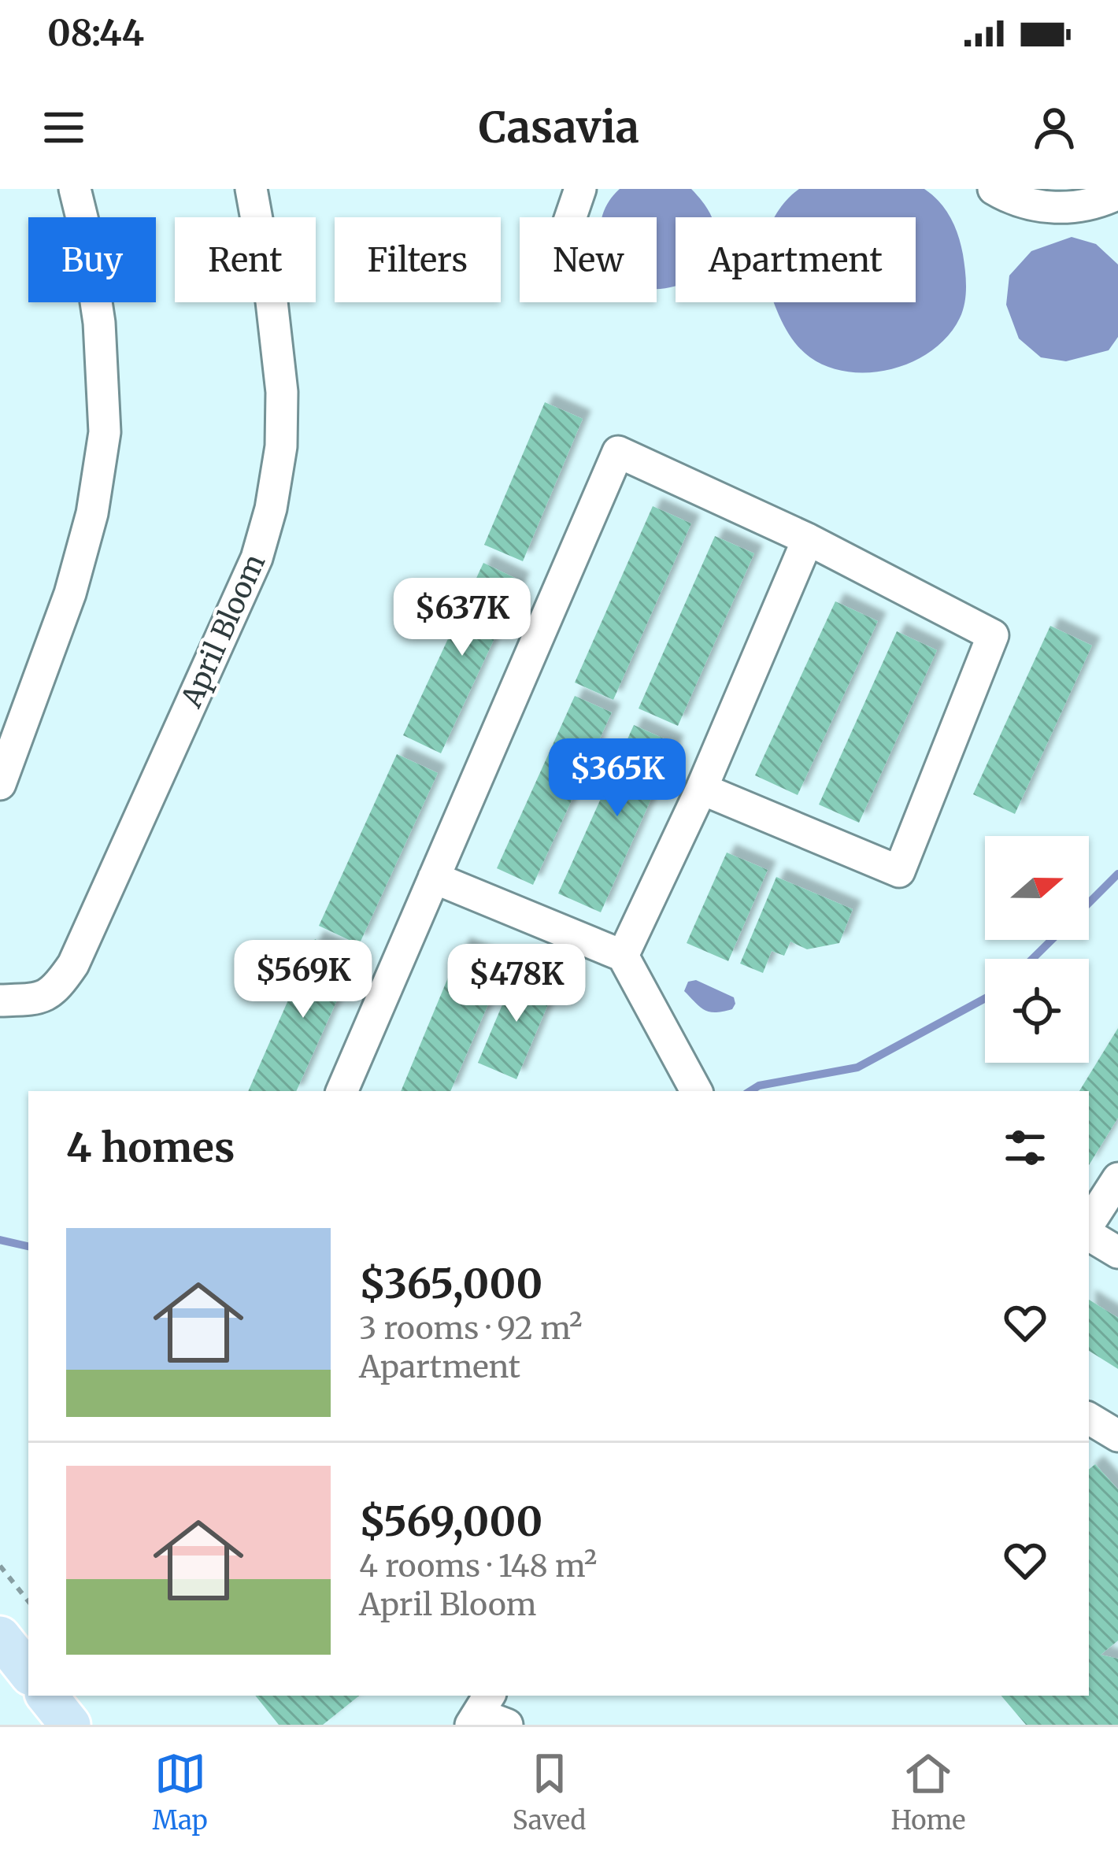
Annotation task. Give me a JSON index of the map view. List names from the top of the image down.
{
  "streets": {
    "street": ["April Bloom"]
  },
  "north": "right",
  "page": {
    "status": "08:44",
    "header": "Casavia",
    "chip": [
      "Buy",
      "Rent",
      "Filters",
      "New",
      "Apartment"
    ],
    "price": [
      "$637K",
      "$365K",
      "$569K",
      "$478K"
    ],
    "heading": "4 homes",
    "list": [
      {
        "name": "$365,000",
        "note": "3 rooms · 92 m² · Apartment"
      },
      {
        "name": "$569,000",
        "note": "4 rooms · 148 m² · April Bloom"
      }
    ],
    "tabs": ["Map", "Saved", "Home"]
  }
}
